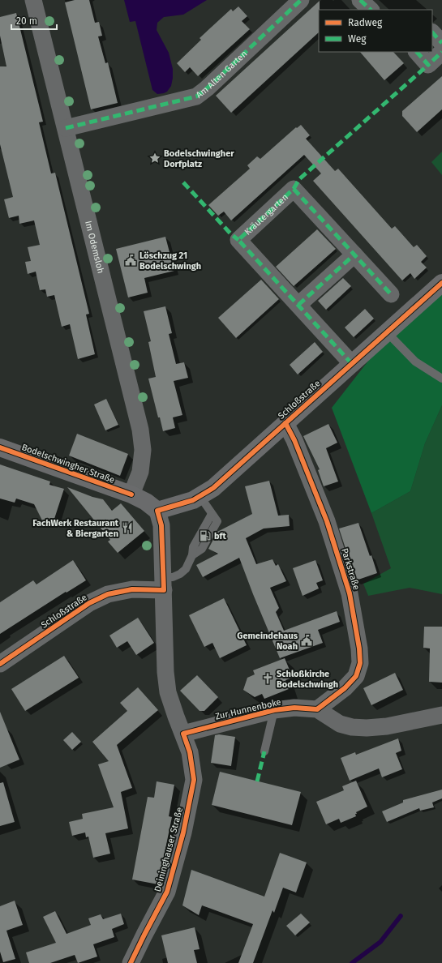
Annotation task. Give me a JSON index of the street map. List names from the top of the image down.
{
  "streets": {
    "street": [
      "Am Alten Garten",
      "Kräutergarten",
      "Im Odemsloh",
      "Schloßstraße",
      "Bodelschwingher Straße",
      "Parkstraße",
      "Zur Hunnenboke",
      "Deininghauser Straße"
    ]
  },
  "crossings": [
    ["Am Alten Garten", "Im Odemsloh"],
    ["Kräutergarten", "Schloßstraße"],
    ["Im Odemsloh", "Bodelschwingher Straße"],
    ["Schloßstraße", "Bodelschwingher Straße"],
    ["Schloßstraße", "Parkstraße"],
    ["Schloßstraße", "Deininghauser Straße"],
    ["Bodelschwingher Straße", "Deininghauser Straße"],
    ["Parkstraße", "Zur Hunnenboke"],
    ["Zur Hunnenboke", "Deininghauser Straße"]
  ],
  "places": {
    "place": ["Bodelschwingher Dorfplatz"],
    "public building": ["Löschzug 21 Bodelschwingh", "Gemeindehaus Noah"],
    "restaurant": ["FachWerk Restaurant & Biergarten"],
    "fuel station": ["bft"],
    "church": ["Schloßkirche Bodelschwingh"]
  },
  "legend": ["Radweg", "Weg"],
  "scale_bar": "20 m"
}
